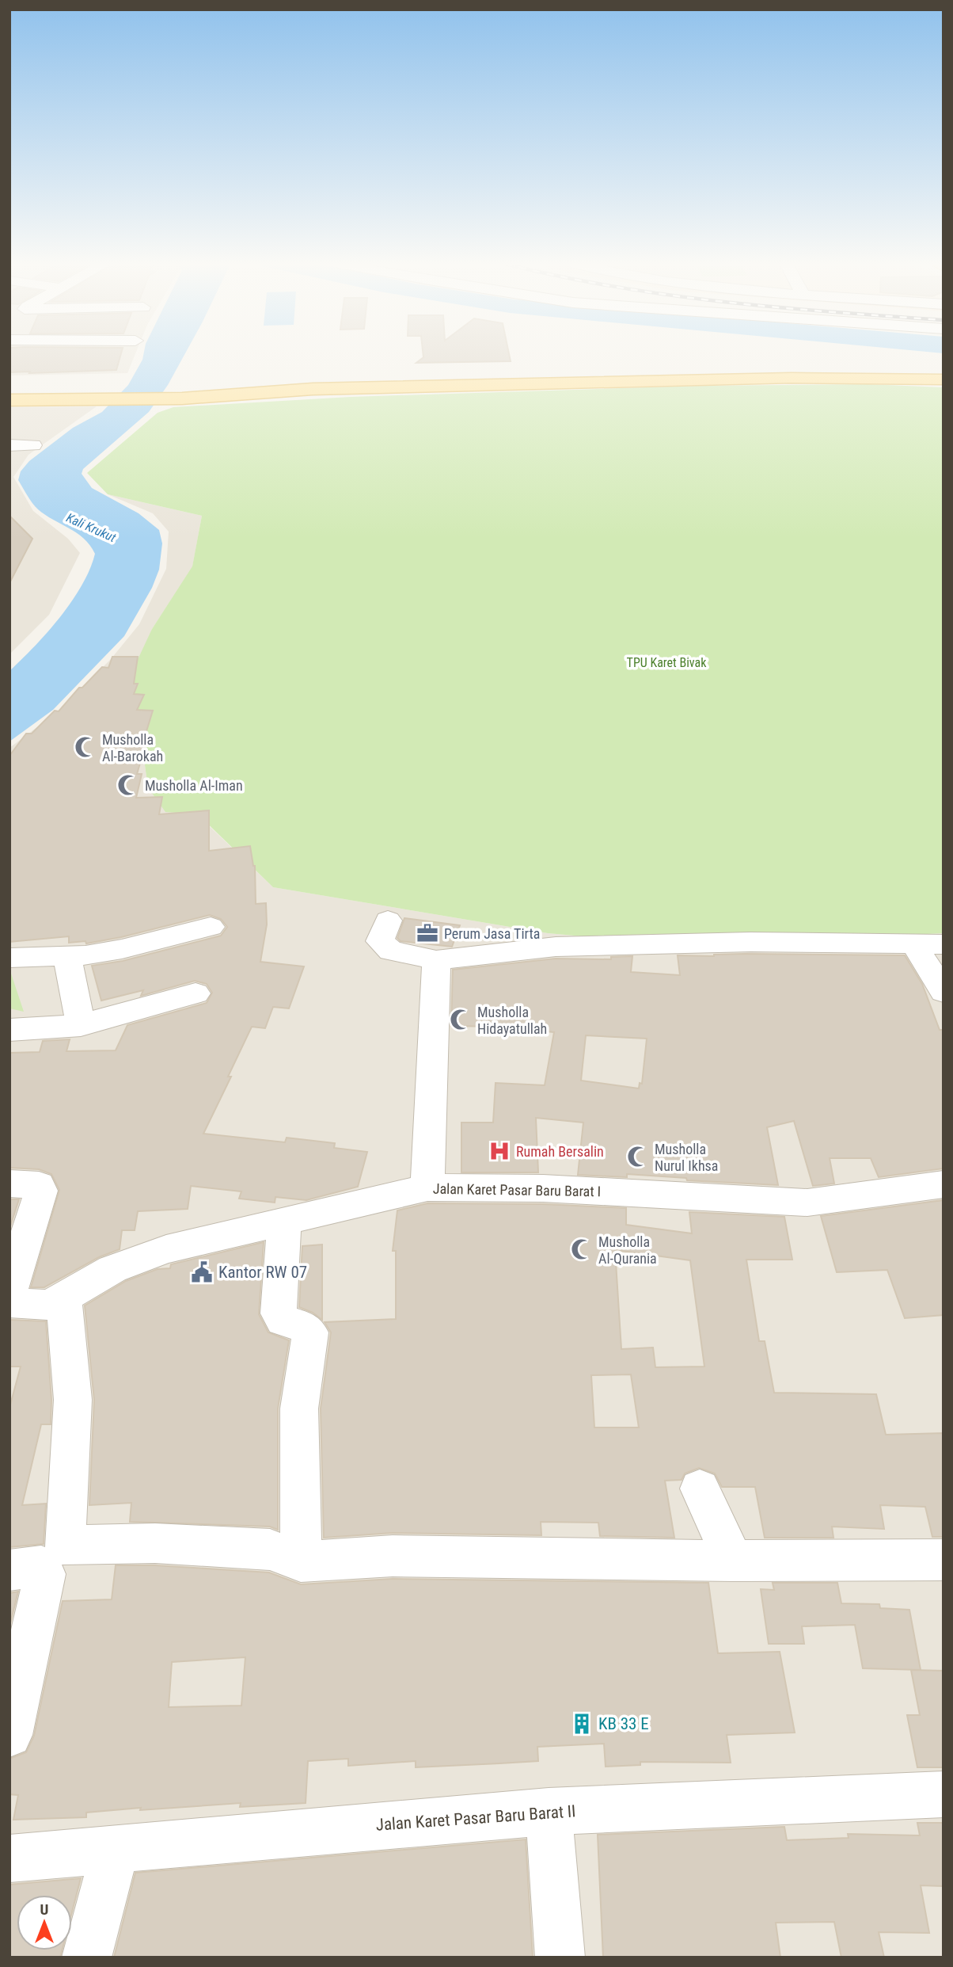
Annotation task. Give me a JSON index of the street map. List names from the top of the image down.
{
  "streets": {
    "street": ["Jalan Karet Pasar Baru Barat I", "Jalan Karet Pasar Baru Barat II"]
  },
  "water": ["Kali Krukut"],
  "parks": ["TPU Karet Bivak"],
  "places": {
    "mosque": [
      "Musholla Al-Barokah",
      "Musholla Al-Iman",
      "Musholla Hidayatullah",
      "Musholla Nurul Ikhsa",
      "Musholla Al-Qurania"
    ],
    "office": ["Perum Jasa Tirta"],
    "hospital": ["Rumah Bersalin"],
    "public building": ["Kantor RW 07"],
    "building": ["KB 33 E"]
  },
  "north": "top"
}
